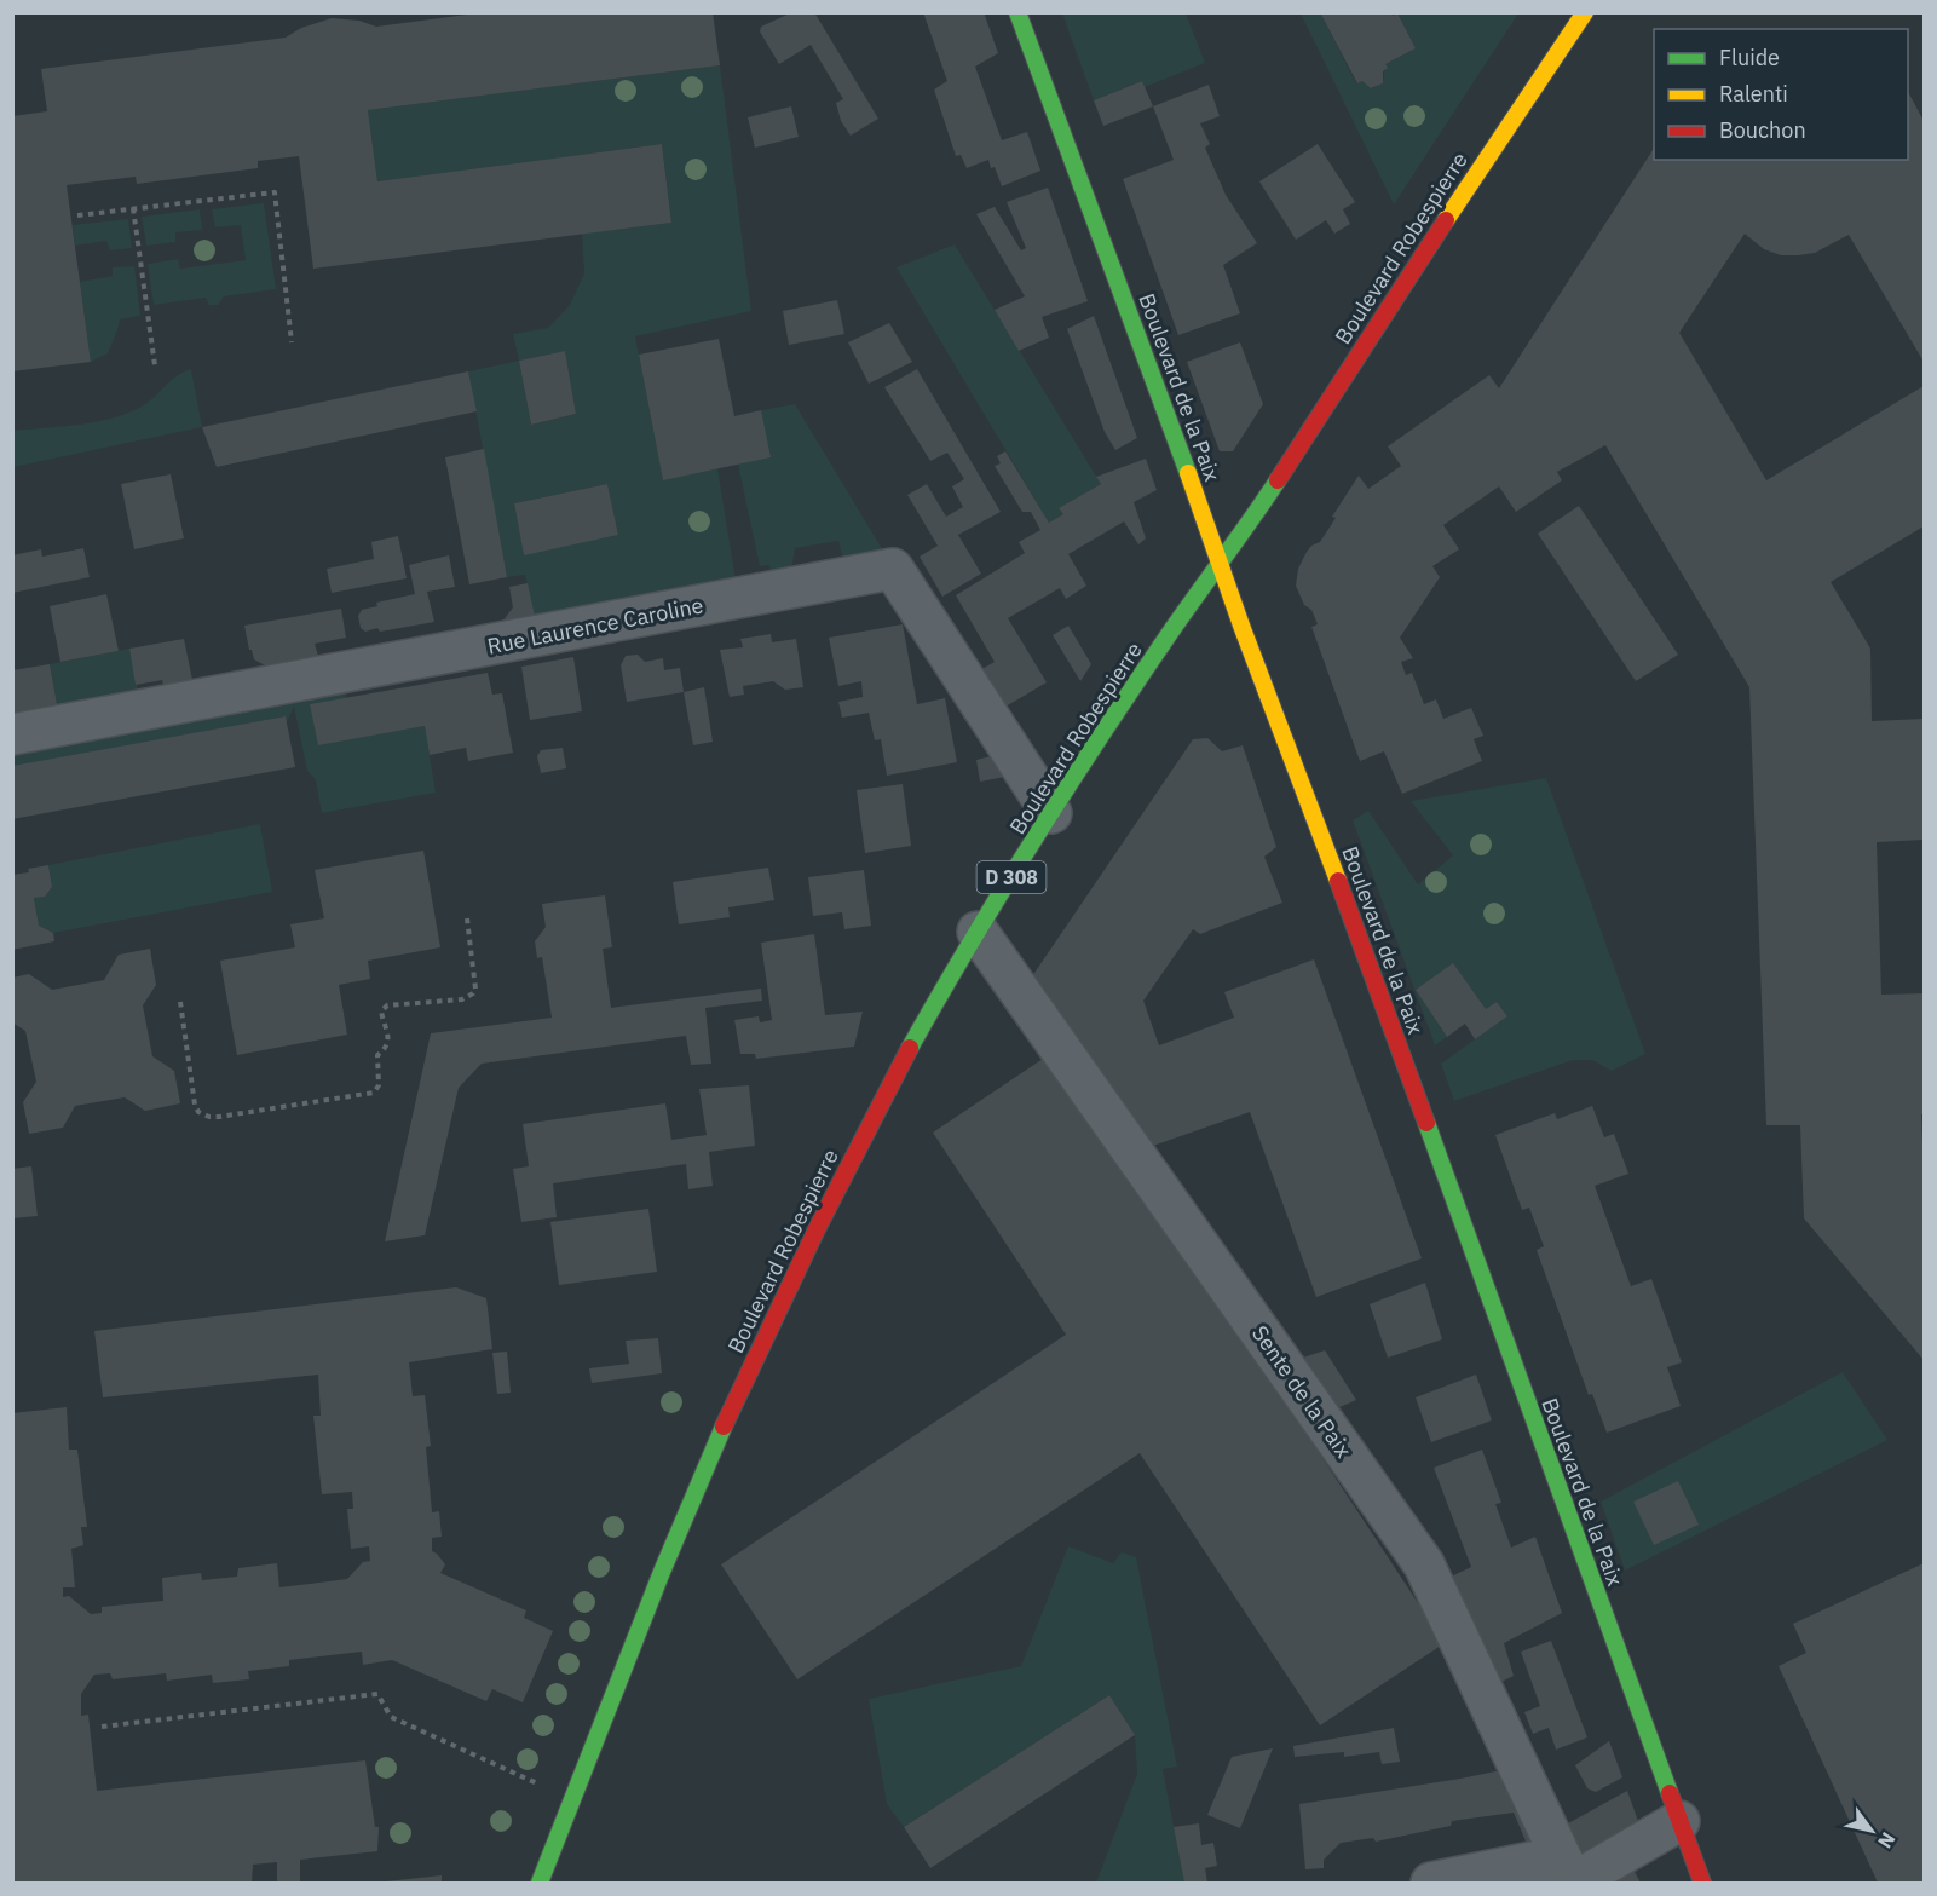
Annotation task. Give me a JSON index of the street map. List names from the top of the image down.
{
  "streets": {
    "main road": ["Boulevard Robespierre", "Boulevard de la Paix", "D 308"],
    "street": ["Rue Laurence Caroline", "Sente de la Paix"]
  },
  "crossings": [
    ["Boulevard Robespierre", "Boulevard de la Paix"],
    ["Boulevard Robespierre", "Rue Laurence Caroline"],
    ["Boulevard Robespierre", "Sente de la Paix"]
  ],
  "legend": ["Fluide", "Ralenti", "Bouchon"],
  "north": "bottom right"
}
